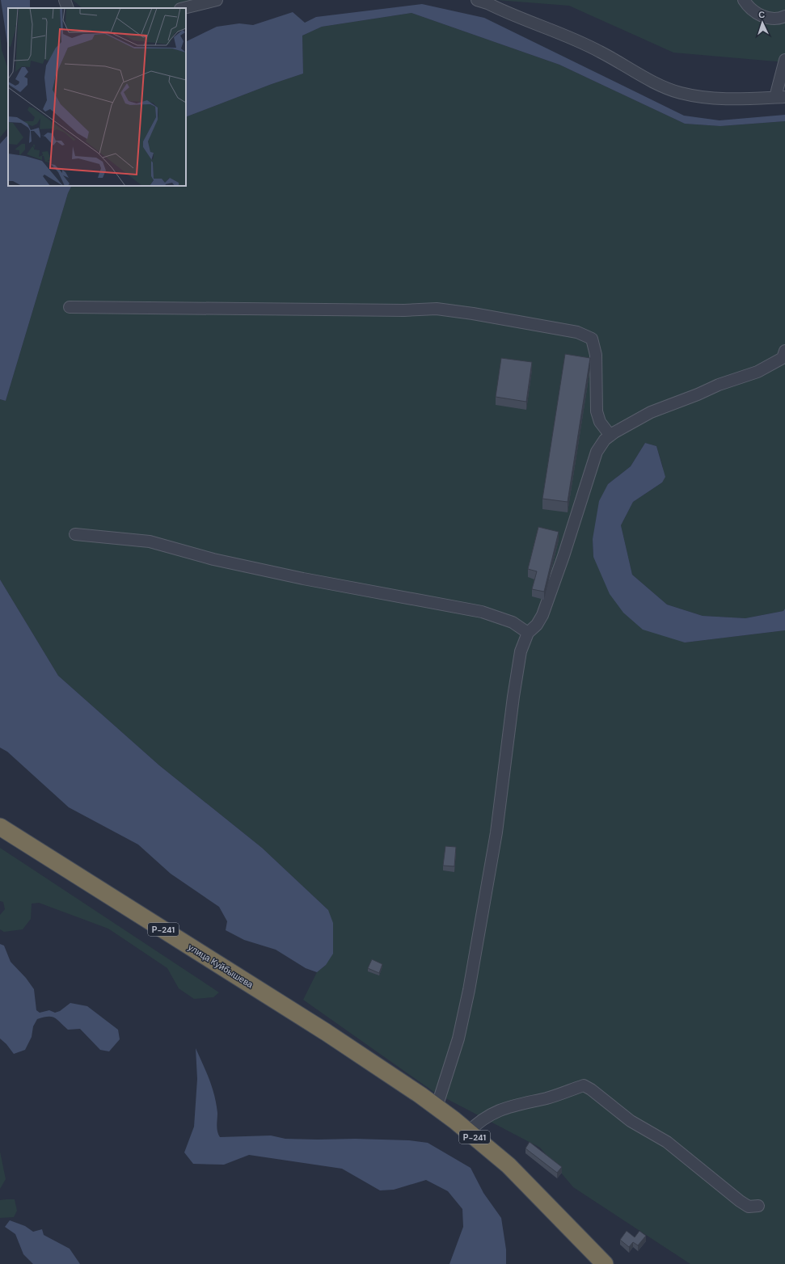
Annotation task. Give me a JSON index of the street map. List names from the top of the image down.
{
  "streets": {
    "highway": ["Р-241", "улица Куйбышева"]
  },
  "crossings": [
    ["Р-241", "улица Куйбышева"]
  ],
  "north": "top"
}
